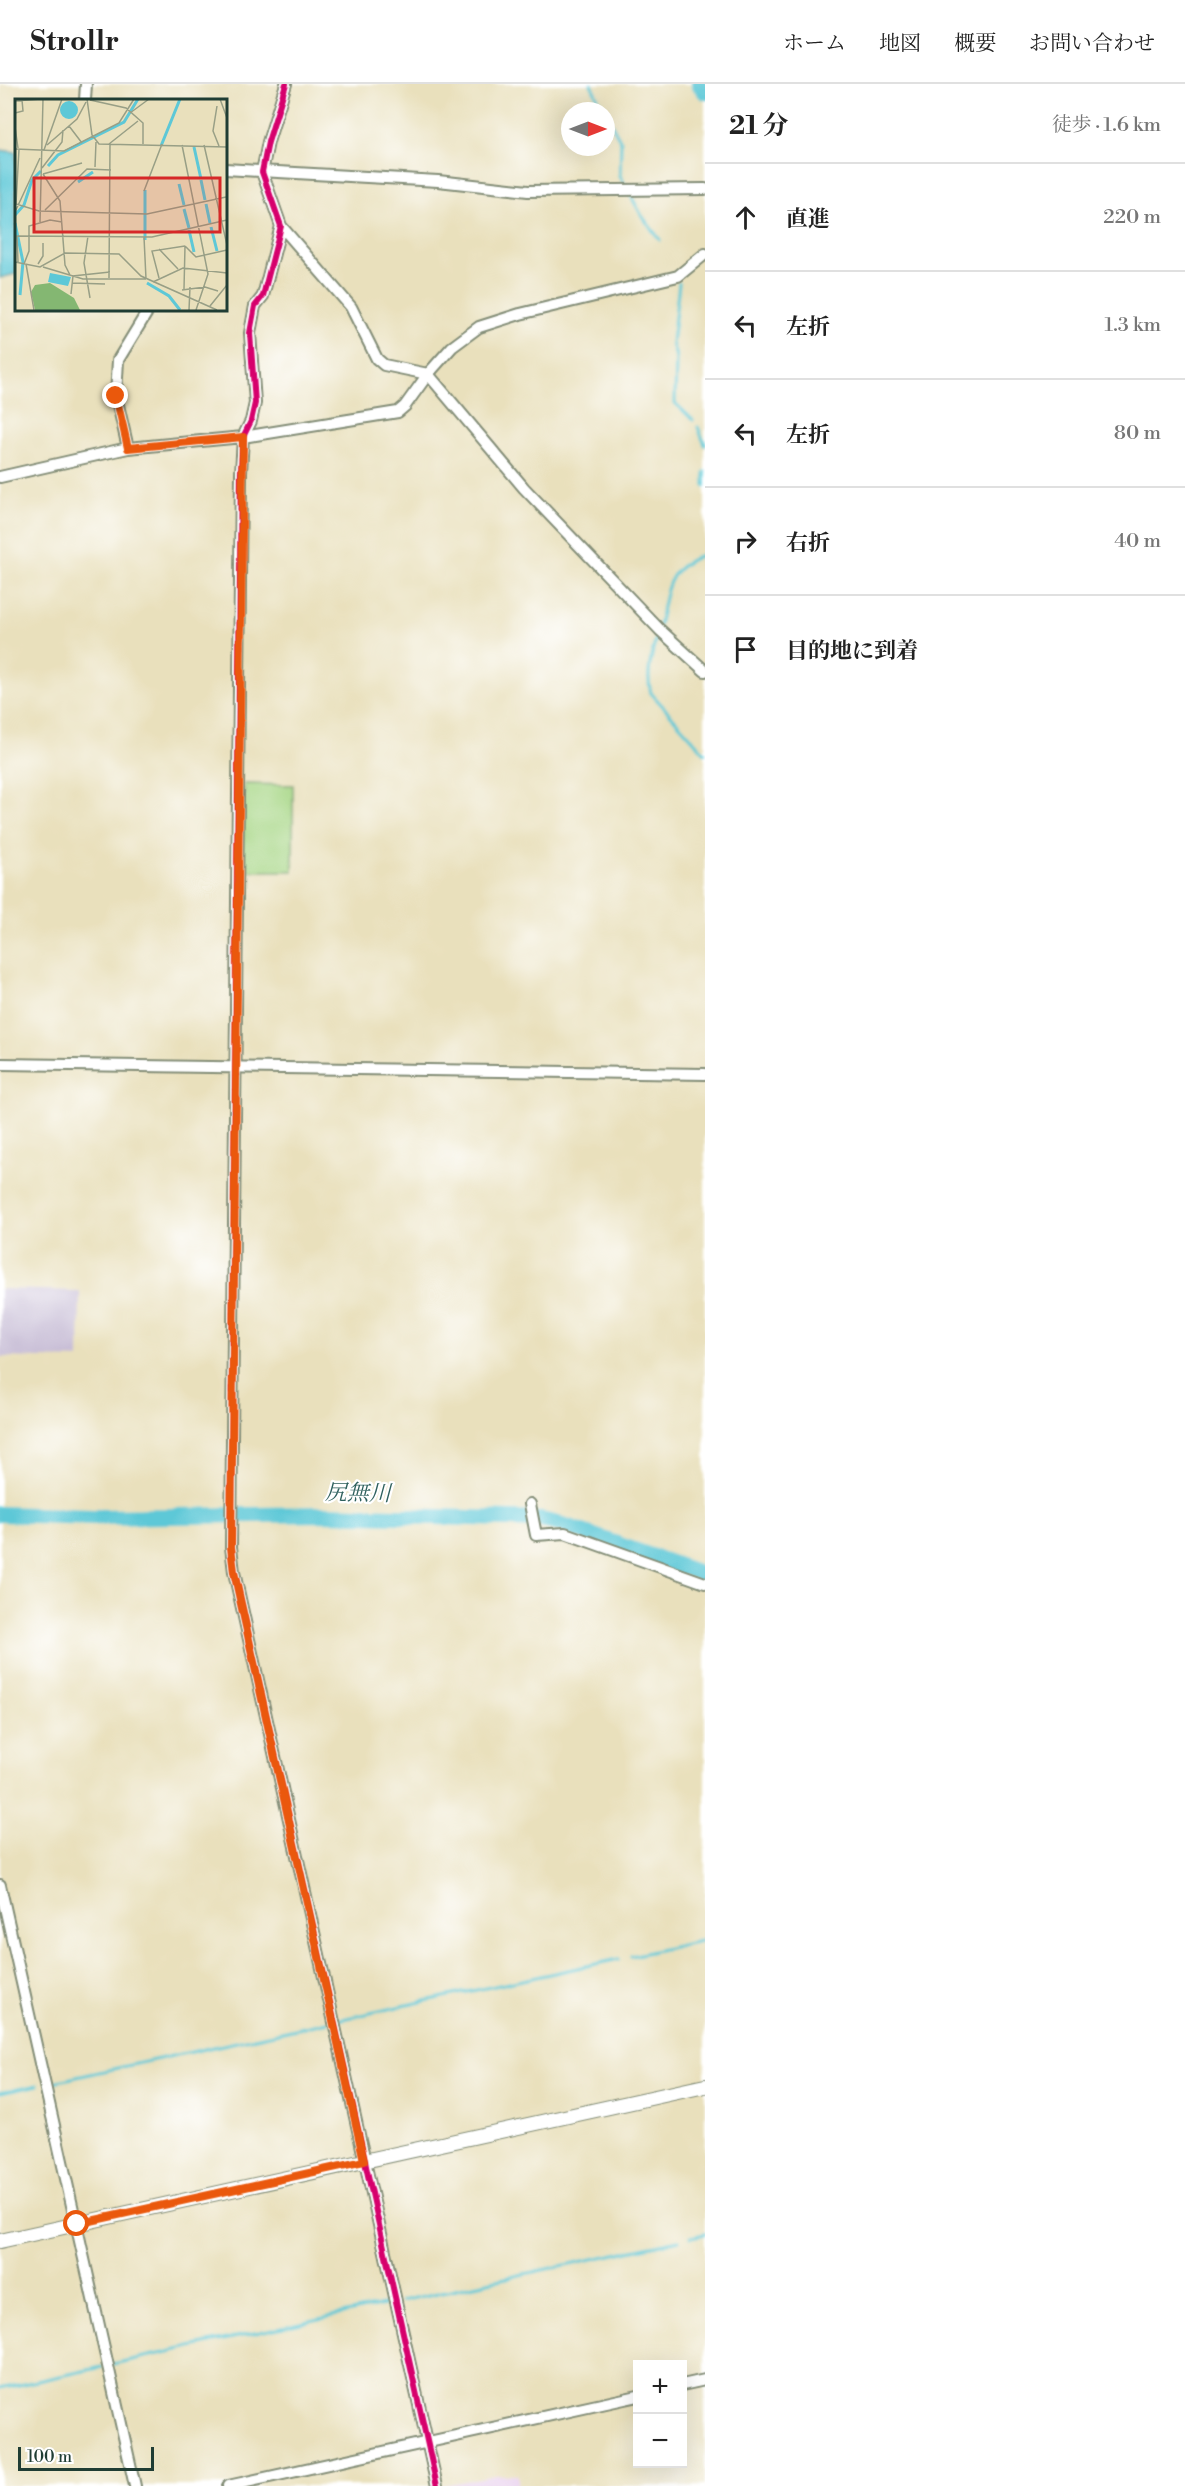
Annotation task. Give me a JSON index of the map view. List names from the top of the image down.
{
  "water": ["尻無川"],
  "scale_bar": "100 m",
  "north": "right",
  "page": {
    "header": "Strollr",
    "nav": [
      "ホーム",
      "地図",
      "概要",
      "お問い合わせ"
    ],
    "heading": ["21 分", "徒歩 · 1.6 km"],
    "list": [
      ["直進", "220 m"],
      ["左折", "1.3 km"],
      ["左折", "80 m"],
      ["右折", "40 m"],
      "目的地に到着"
    ],
    "map_buttons": ["+", "−"],
    "scale": "100 m"
  }
}
